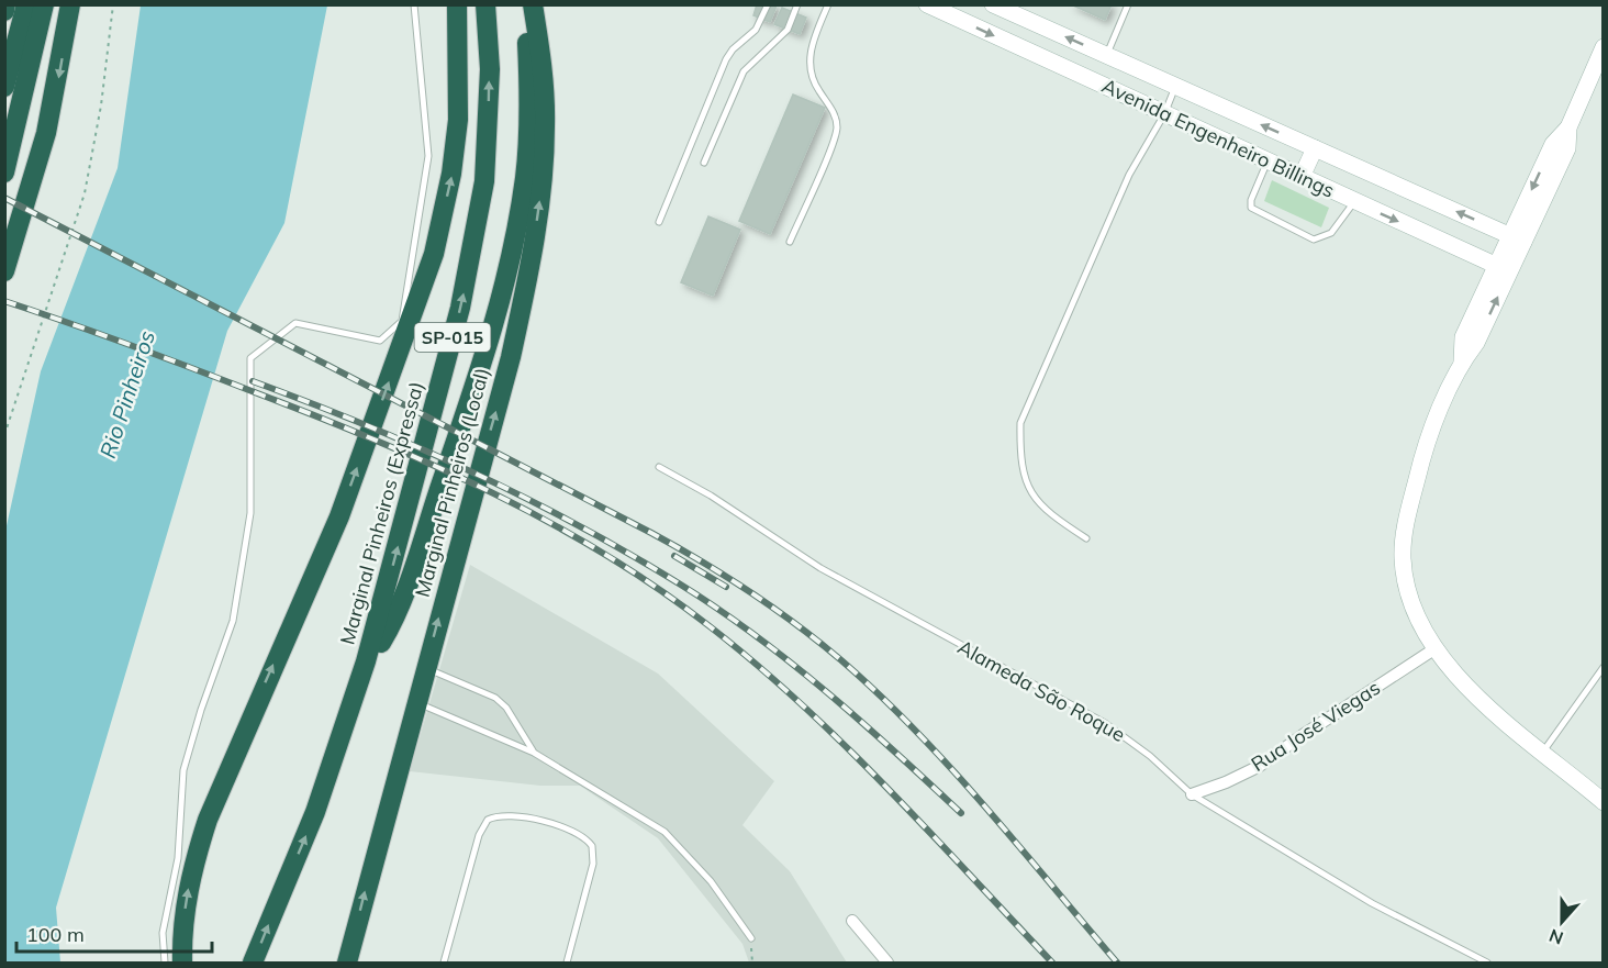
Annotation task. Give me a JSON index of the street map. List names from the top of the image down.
{
  "streets": {
    "highway": ["SP-015", "Marginal Pinheiros (Local)", "Marginal Pinheiros (Expressa)"],
    "street": ["Avenida Engenheiro Billings", "Rua José Viegas"],
    "lane": ["Alameda São Roque"]
  },
  "crossings": [
    ["Alameda São Roque", "Rua José Viegas"]
  ],
  "water": ["Rio Pinheiros"],
  "scale_bar": "100 m",
  "north": "bottom"
}
